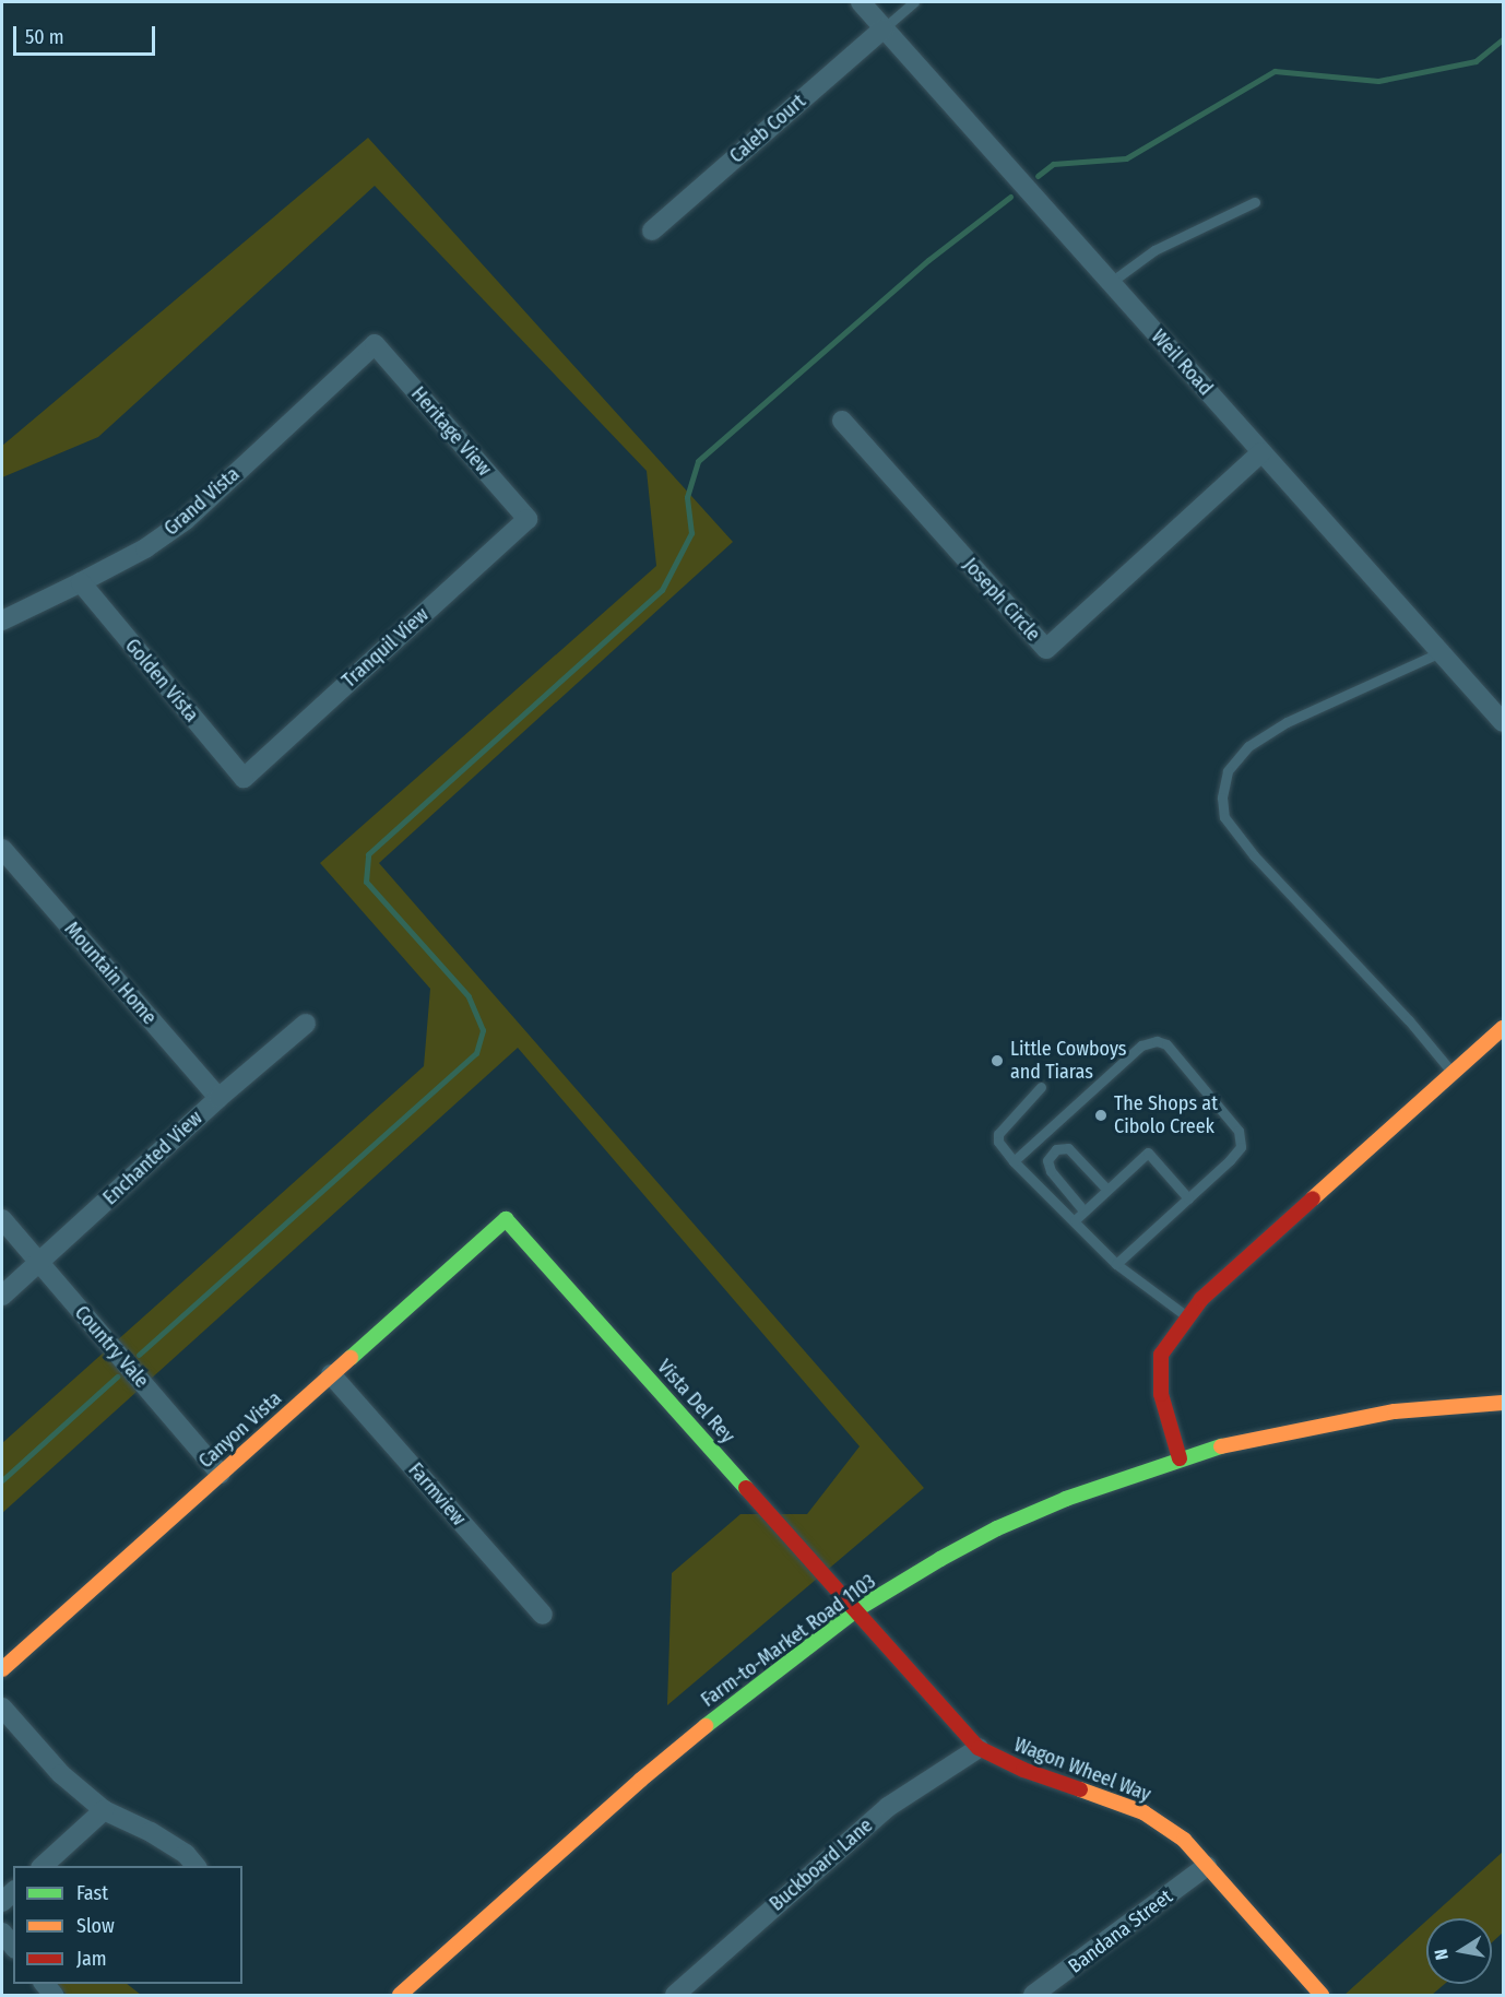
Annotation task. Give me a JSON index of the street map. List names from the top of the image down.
{
  "streets": {
    "main road": [
      "Vista Del Rey",
      "Canyon Vista",
      "Farm-to-Market Road 1103",
      "Wagon Wheel Way"
    ],
    "street": [
      "Caleb Court",
      "Weil Road",
      "Heritage View",
      "Grand Vista",
      "Joseph Circle",
      "Tranquil View",
      "Golden Vista",
      "Mountain Home",
      "Enchanted View",
      "Country Vale",
      "Farmview",
      "Buckboard Lane",
      "Bandana Street"
    ]
  },
  "crossings": [
    ["Caleb Court", "Weil Road"],
    ["Weil Road", "Joseph Circle"],
    ["Heritage View", "Grand Vista"],
    ["Heritage View", "Tranquil View"],
    ["Grand Vista", "Golden Vista"],
    ["Tranquil View", "Golden Vista"],
    ["Mountain Home", "Enchanted View"],
    ["Enchanted View", "Country Vale"],
    ["Country Vale", "Canyon Vista"],
    ["Vista Del Rey", "Canyon Vista"],
    ["Vista Del Rey", "Farm-to-Market Road 1103"],
    ["Vista Del Rey", "Wagon Wheel Way"],
    ["Canyon Vista", "Farmview"],
    ["Farm-to-Market Road 1103", "Wagon Wheel Way"],
    ["Wagon Wheel Way", "Buckboard Lane"],
    ["Wagon Wheel Way", "Bandana Street"]
  ],
  "places": ["Little Cowboys and Tiaras", "The Shops at Cibolo Creek"],
  "legend": ["Fast", "Slow", "Jam"],
  "scale_bar": "50 m",
  "north": "left"
}
